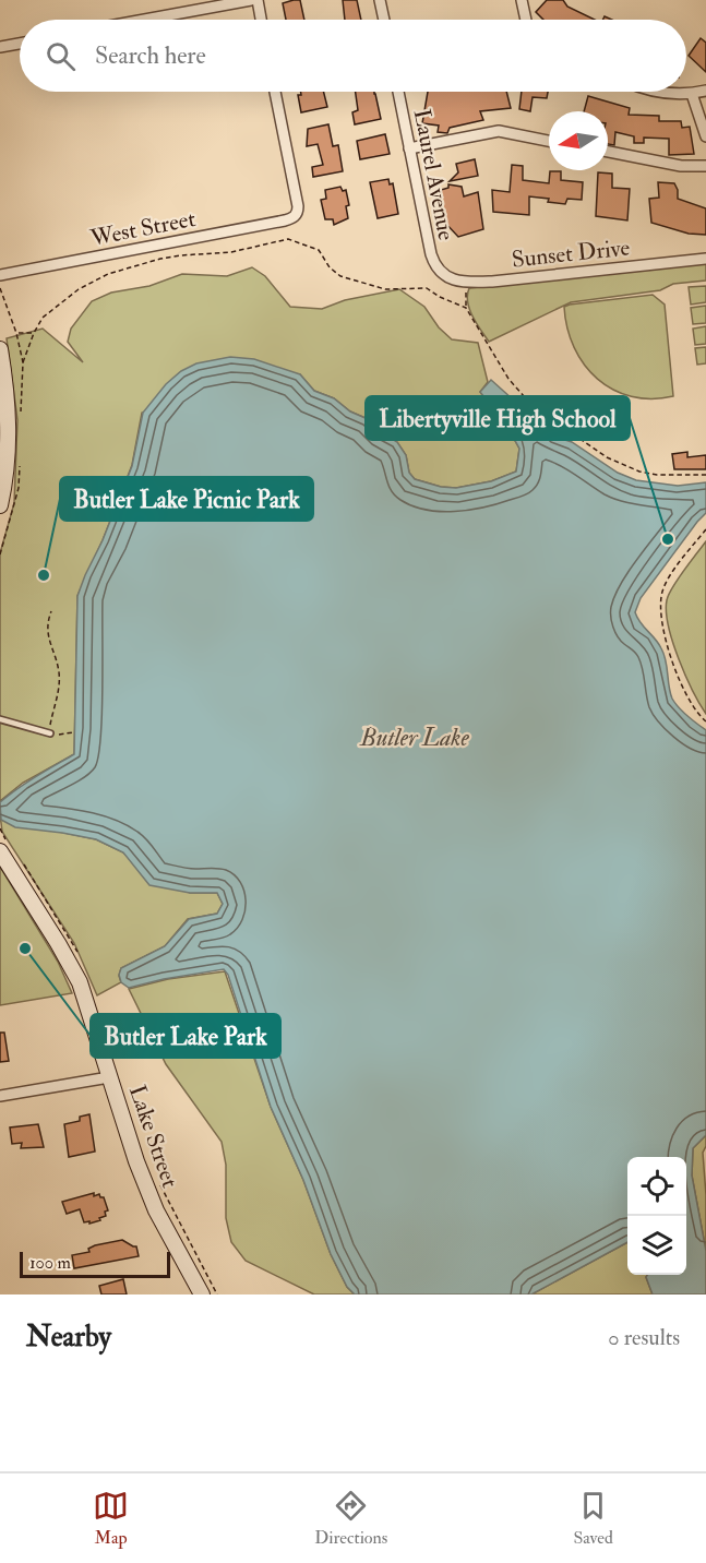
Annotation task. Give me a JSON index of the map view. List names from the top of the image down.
{
  "streets": {
    "street": [
      "Laurel Avenue",
      "West Street",
      "Sunset Drive",
      "Lake Street"
    ]
  },
  "crossings": [
    ["Laurel Avenue", "Sunset Drive"]
  ],
  "water": ["Butler Lake"],
  "places": ["Libertyville High School", "Butler Lake Picnic Park", "Butler Lake Park"],
  "scale_bar": "100 m",
  "north": "left",
  "page": {
    "search": "Search here",
    "scale": "100 m",
    "heading": ["Nearby", "0 results"],
    "nav": ["Map", "Directions", "Saved"]
  }
}
